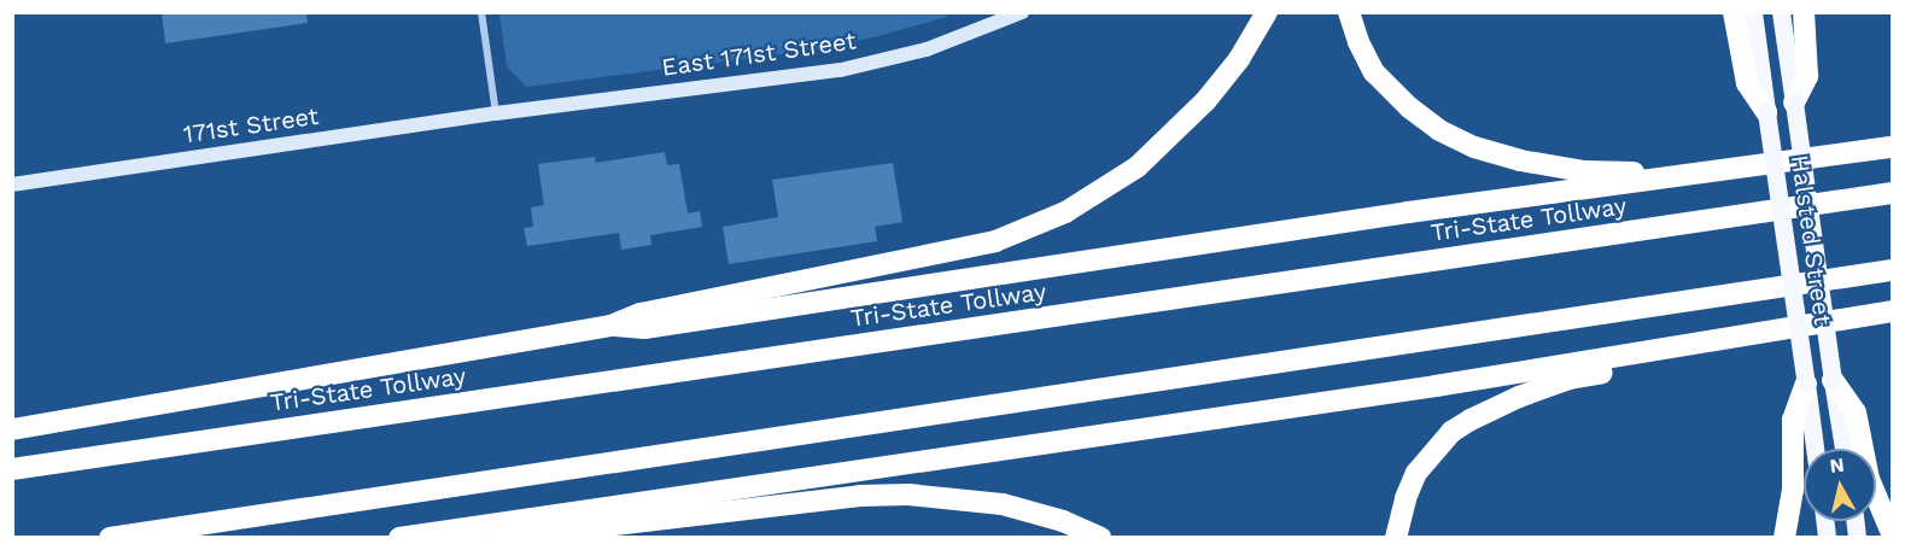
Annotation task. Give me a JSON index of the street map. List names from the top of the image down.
{
  "streets": {
    "highway": ["Tri-State Tollway"],
    "main road": ["Halsted Street"],
    "street": ["East 171st Street", "171st Street"]
  },
  "crossings": [
    ["East 171st Street", "171st Street"]
  ],
  "north": "top"
}
